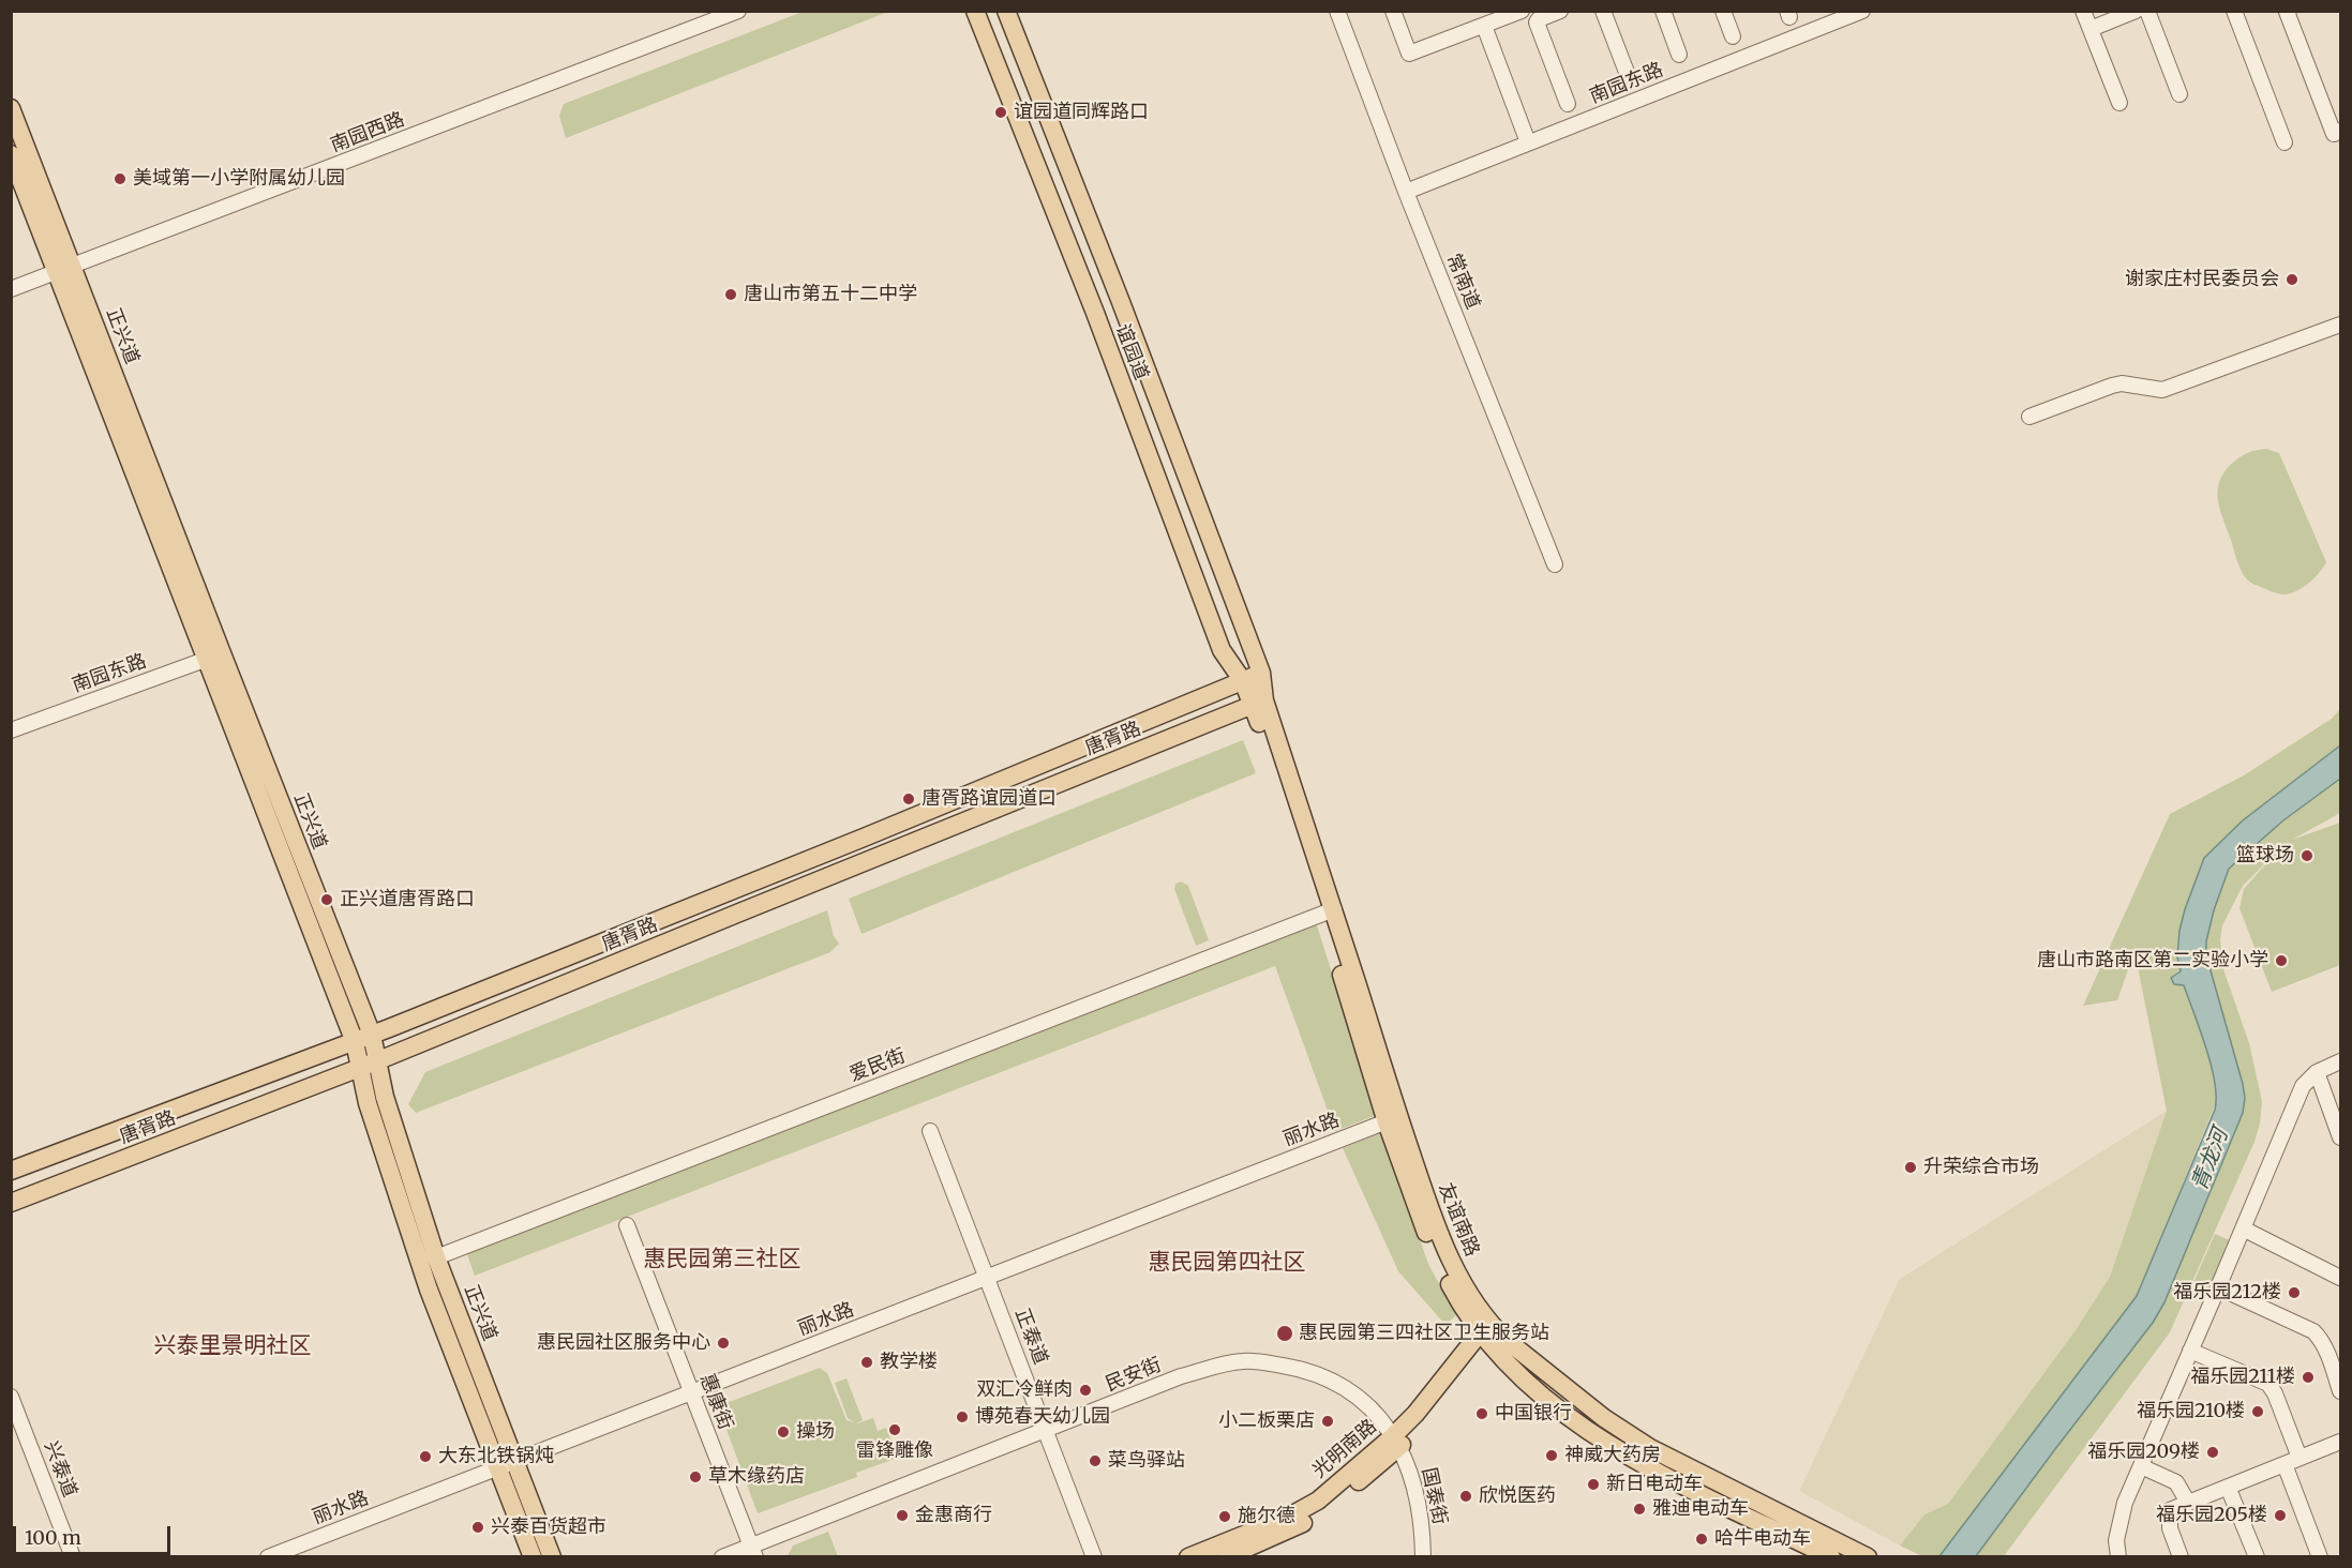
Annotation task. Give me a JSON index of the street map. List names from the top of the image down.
{
  "streets": {
    "main road": [
      "正兴道",
      "谊园道",
      "唐胥路",
      "友谊南路",
      "光明南路"
    ],
    "street": [
      "南园东路",
      "南园西路",
      "常南道",
      "爱民街",
      "丽水路",
      "正泰道",
      "民安街",
      "惠康街",
      "兴泰道",
      "国泰街"
    ]
  },
  "crossings": [
    ["南园东路", "常南道"],
    ["南园东路", "正兴道"],
    ["南园西路", "正兴道"],
    ["正兴道", "唐胥路"],
    ["正兴道", "爱民街"],
    ["正兴道", "丽水路"],
    ["谊园道", "唐胥路"],
    ["谊园道", "友谊南路"],
    ["唐胥路", "友谊南路"],
    ["爱民街", "友谊南路"],
    ["丽水路", "友谊南路"],
    ["丽水路", "正泰道"],
    ["丽水路", "惠康街"],
    ["友谊南路", "光明南路"],
    ["正泰道", "民安街"],
    ["民安街", "惠康街"],
    ["民安街", "光明南路"],
    ["民安街", "国泰街"],
    ["光明南路", "国泰街"]
  ],
  "districts": ["惠民园第三社区", "惠民园第四社区", "兴泰里景明社区"],
  "water": ["青龙河"],
  "places": [
    "谊园道同辉路口",
    "美域第一小学附属幼儿园",
    "谢家庄村民委员会",
    "唐山市第五十二中学",
    "唐胥路谊园道口",
    "篮球场",
    "正兴道唐胥路口",
    "唐山市路南区第二实验小学",
    "升荣综合市场",
    "福乐园212楼",
    "惠民园第三四社区卫生服务站",
    "惠民园社区服务中心",
    "教学楼",
    "福乐园211楼",
    "双汇冷鲜肉",
    "福乐园210楼",
    "中国银行",
    "博苑春天幼儿园",
    "小二板栗店",
    "雷锋雕像",
    "操场",
    "福乐园209楼",
    "神威大药房",
    "大东北铁锅炖",
    "菜鸟驿站",
    "草木缘药店",
    "新日电动车",
    "欣悦医药",
    "雅迪电动车",
    "金惠商行",
    "福乐园205楼",
    "施尔德",
    "兴泰百货超市",
    "哈牛电动车"
  ],
  "scale_bar": "100 m"
}
